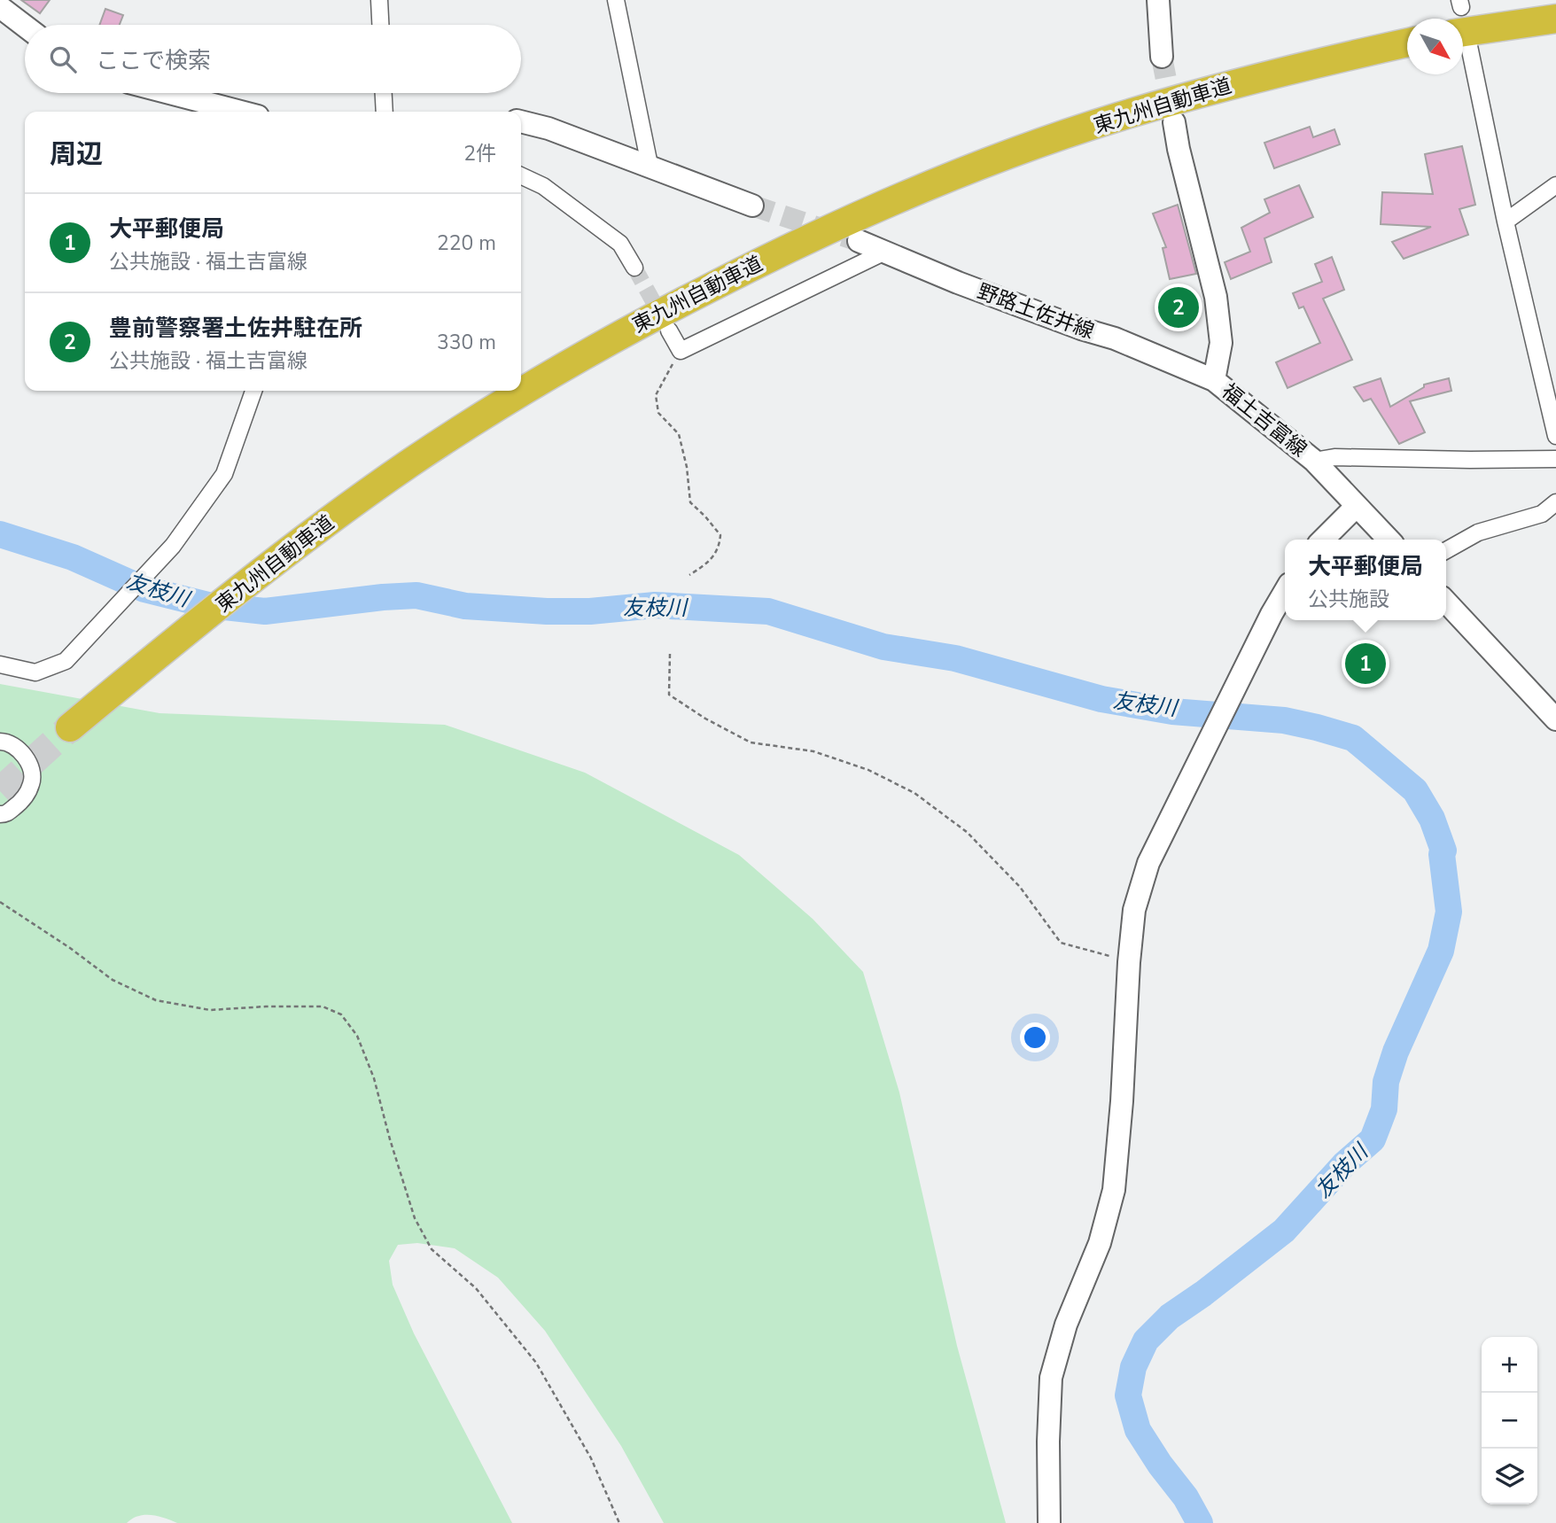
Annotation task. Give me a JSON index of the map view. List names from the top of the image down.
{
  "streets": {
    "highway": ["東九州自動車道"],
    "main road": ["野路土佐井線", "福土吉富線"]
  },
  "crossings": [
    ["野路土佐井線", "福土吉富線"]
  ],
  "water": ["友枝川"],
  "north": "bottom right",
  "page": {
    "search": "ここで検索",
    "heading": ["周辺", "2件"],
    "list": [
      {
        "mark": "1",
        "name": "大平郵便局",
        "note": "公共施設 · 福土吉富線",
        "value": "220 m"
      },
      {
        "mark": "2",
        "name": "豊前警察署土佐井駐在所",
        "note": "公共施設 · 福土吉富線",
        "value": "330 m"
      }
    ],
    "pins": ["2", "1"],
    "popup": ["大平郵便局", "公共施設"],
    "map_buttons": ["+", "−"]
  }
}
